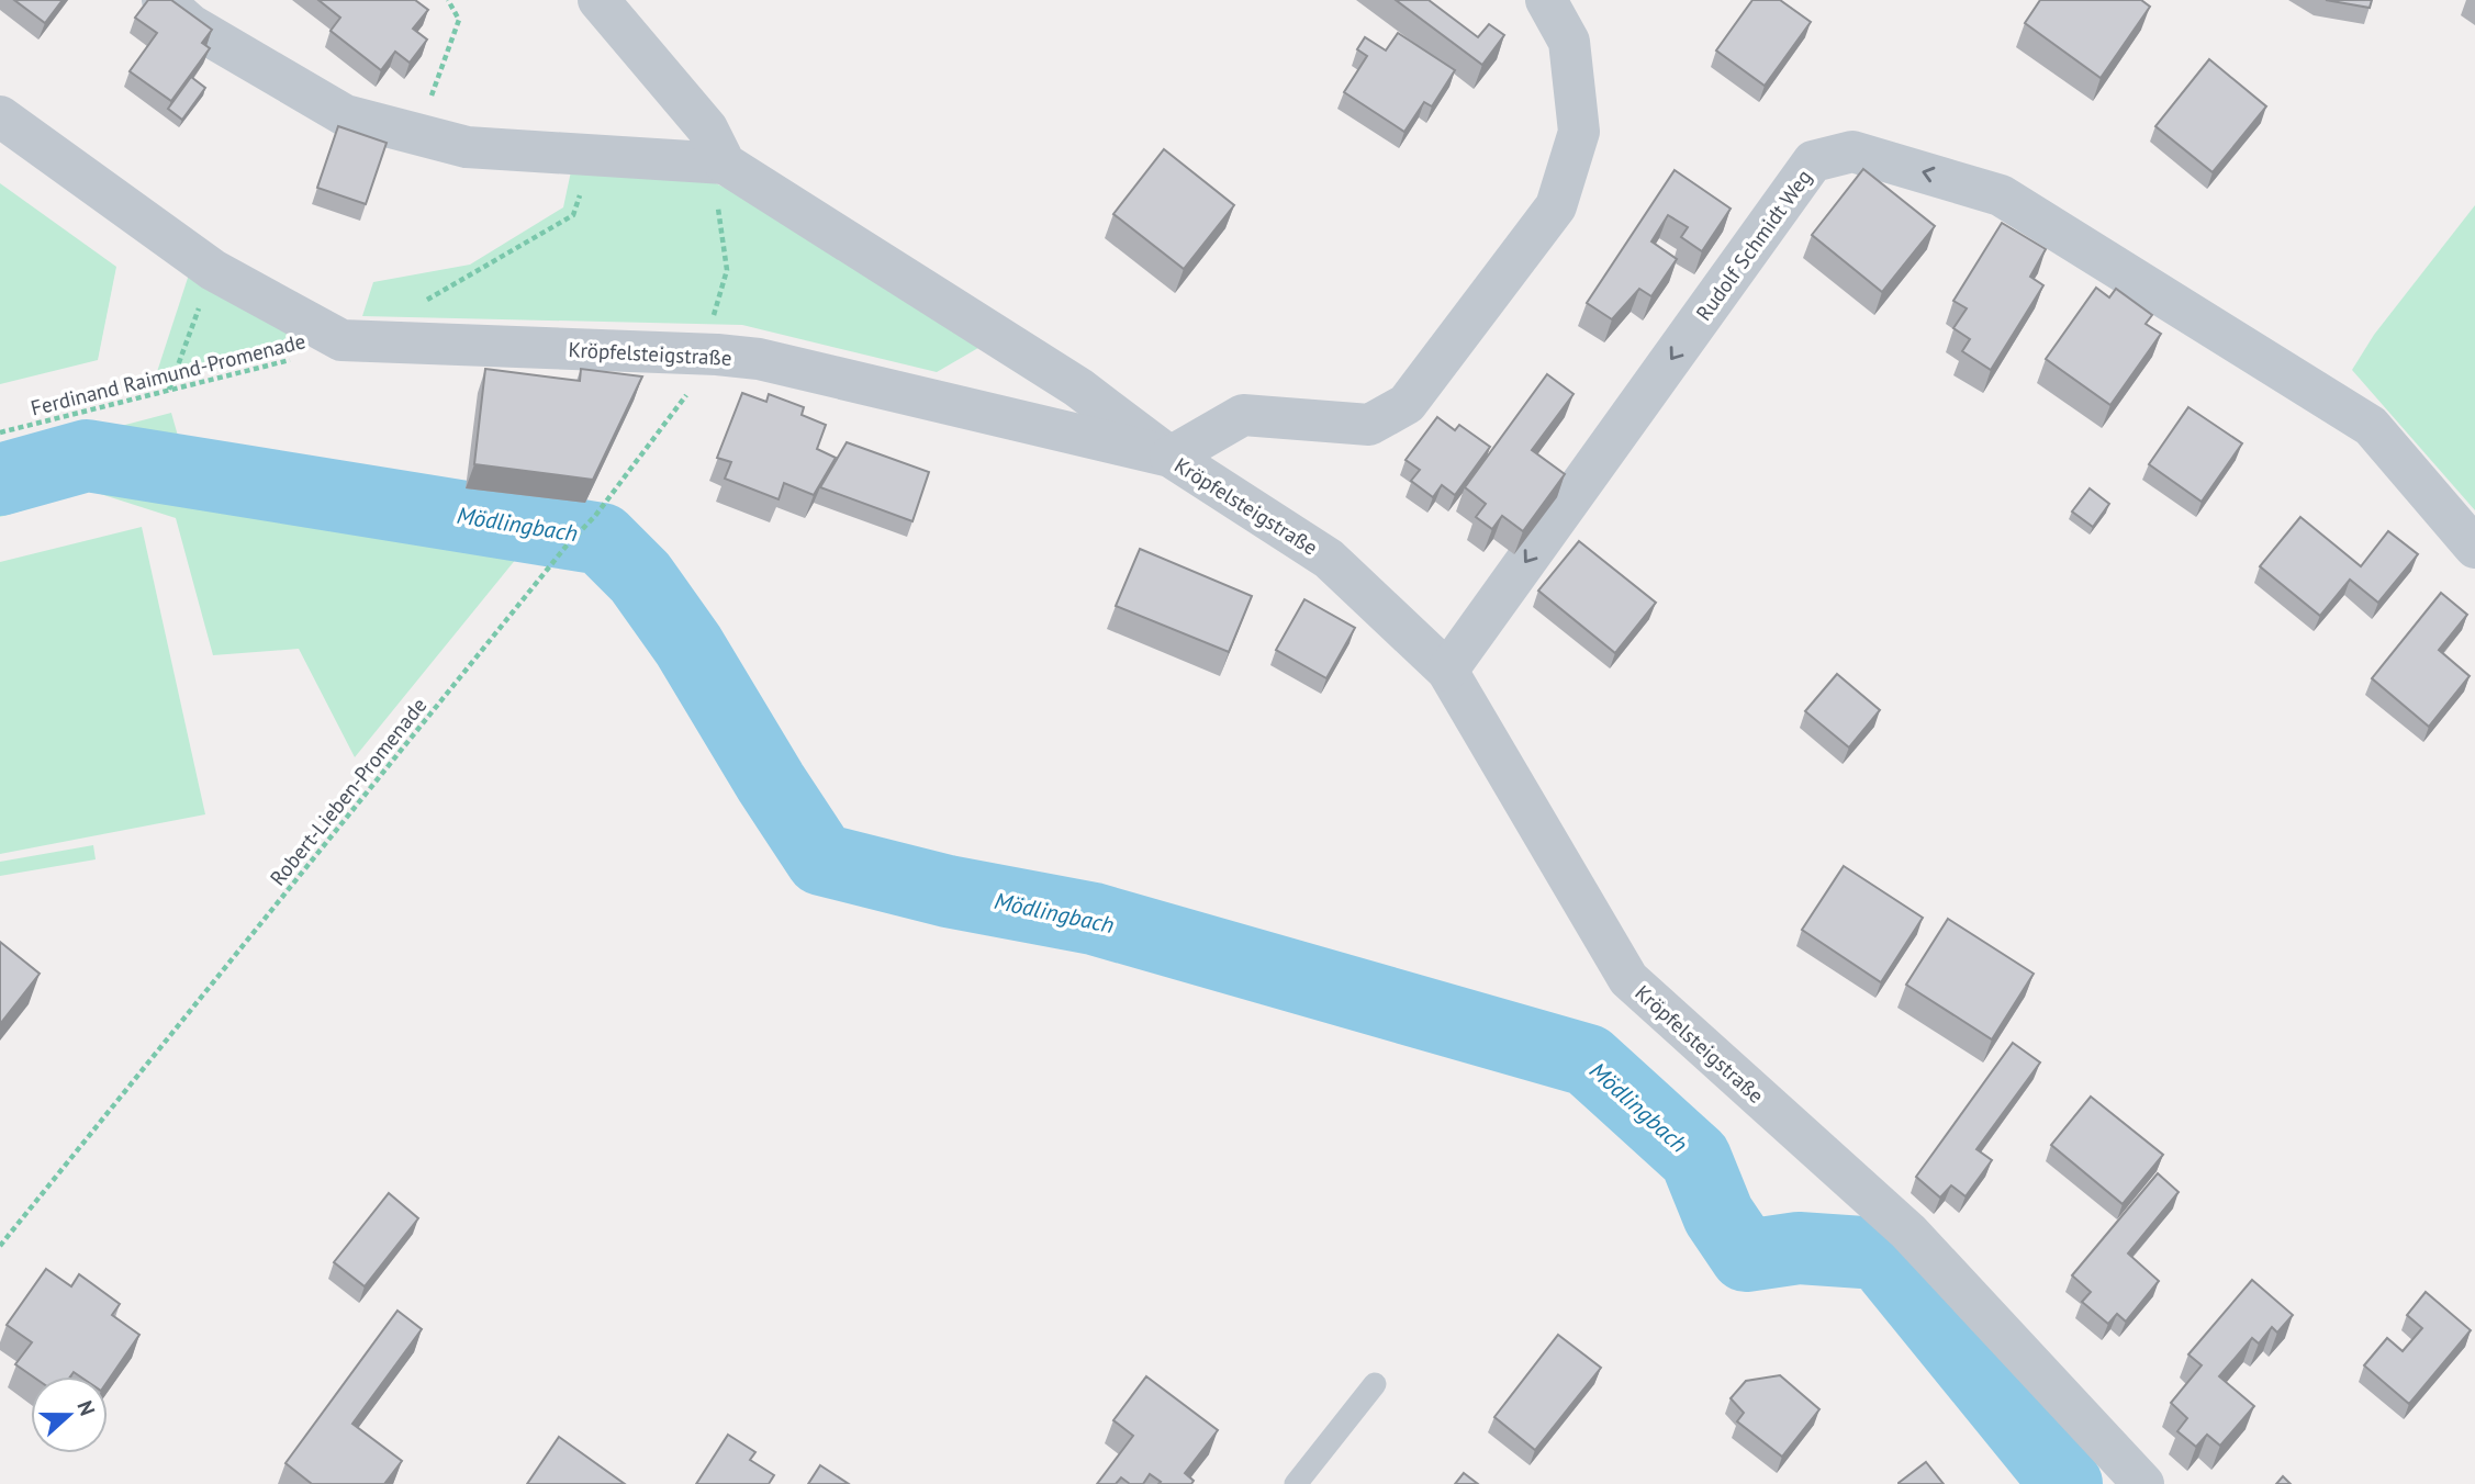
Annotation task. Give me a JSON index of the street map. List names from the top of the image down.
{
  "streets": {
    "street": ["Rudolf Schmidt Weg", "Kröpfelsteigstraße"],
    "path": ["Ferdinand Raimund-Promenade", "Robert-Lieben-Promenade"]
  },
  "crossings": [
    ["Rudolf Schmidt Weg", "Kröpfelsteigstraße"],
    ["Kröpfelsteigstraße", "Ferdinand Raimund-Promenade"],
    ["Kröpfelsteigstraße", "Robert-Lieben-Promenade"]
  ],
  "water": ["Mödlingbach"],
  "north": "right"
}
